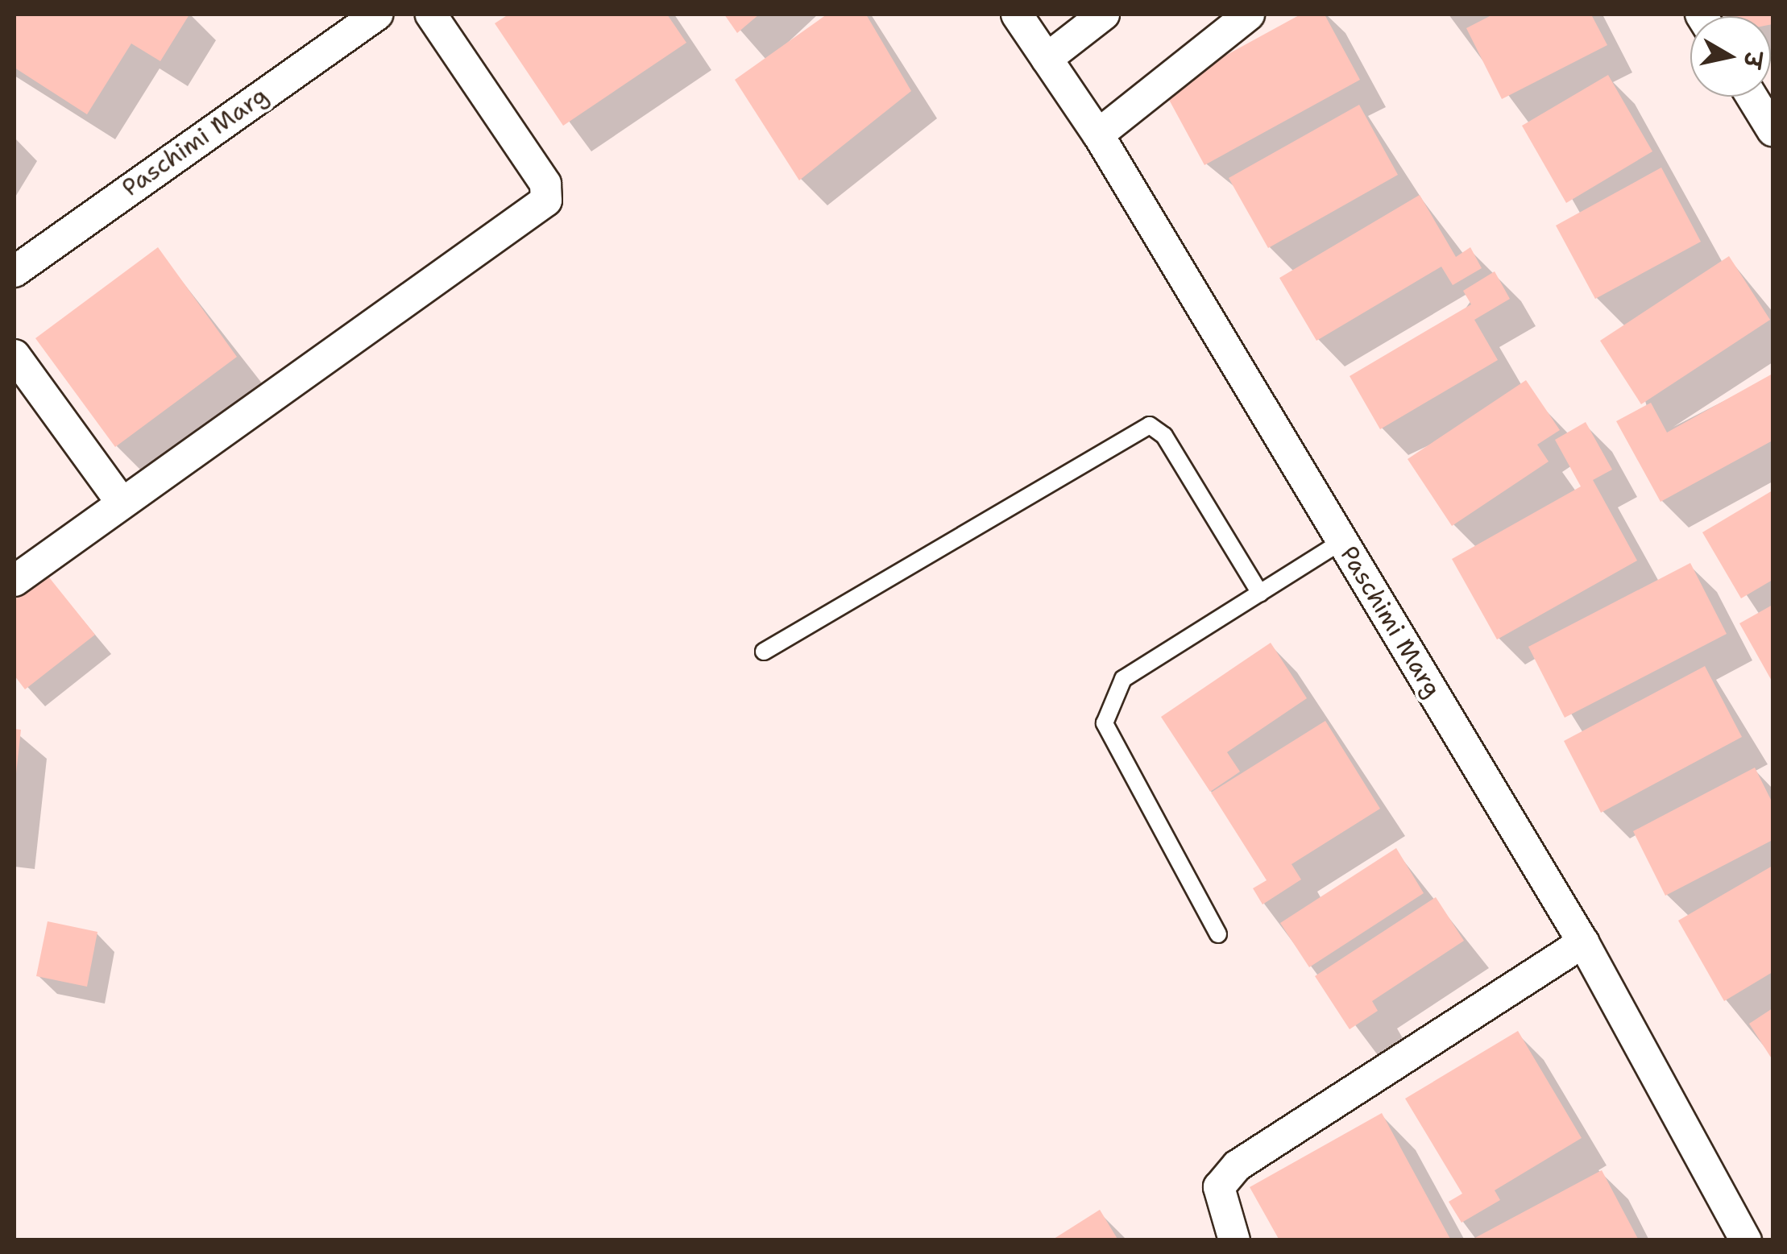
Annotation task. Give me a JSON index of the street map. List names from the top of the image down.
{
  "streets": {
    "street": ["Paschimi Marg"]
  },
  "north": "right"
}
